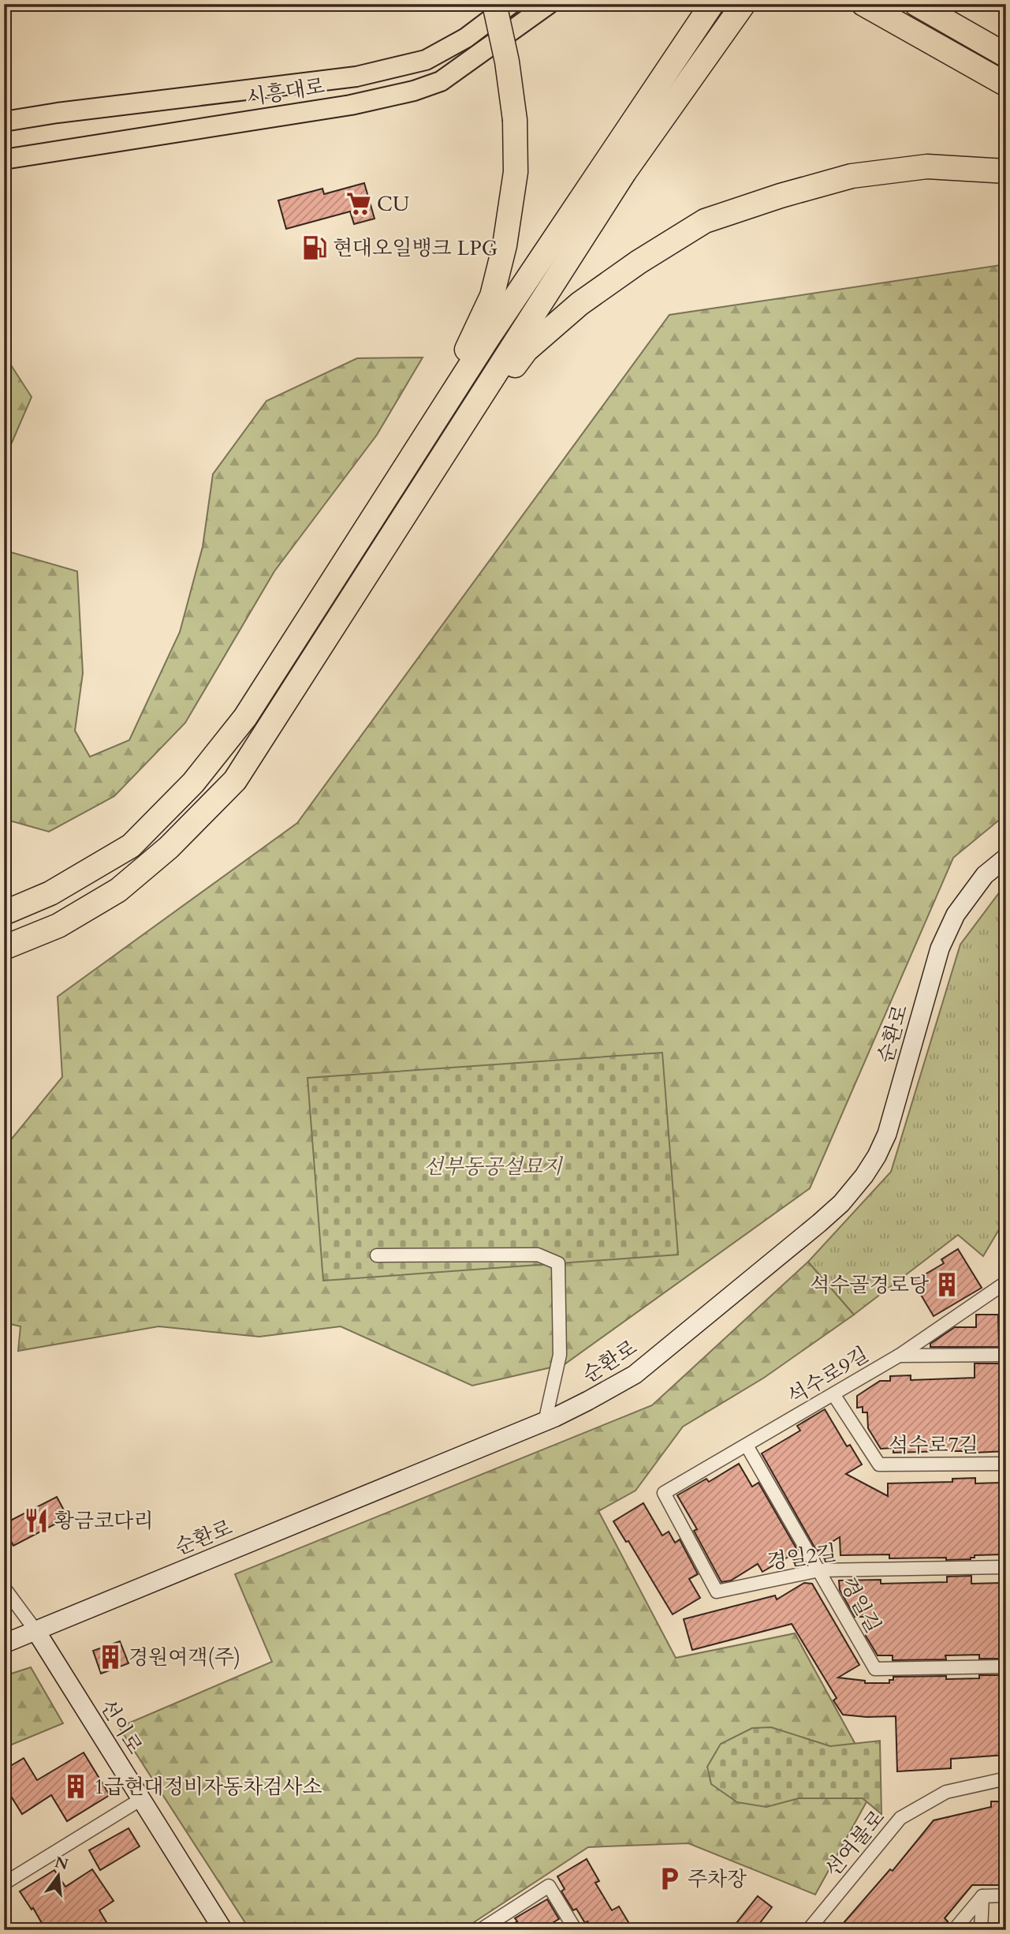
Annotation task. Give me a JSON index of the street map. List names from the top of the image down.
{
  "streets": {
    "main road": ["시흥대로", "순환로", "선이로"],
    "street": [
      "석수로9길",
      "석수로7길",
      "경일2길",
      "경일길",
      "선여불로"
    ]
  },
  "crossings": [
    ["순환로", "선이로"],
    ["석수로9길", "석수로7길"],
    ["석수로9길", "경일2길"],
    ["석수로9길", "경일길"],
    ["경일2길", "경일길"]
  ],
  "parks": ["선부동공설묘지"],
  "places": {
    "supermarket": ["CU"],
    "fuel station": ["현대오일뱅크 LPG"],
    "building": ["석수골경로당", "경원여객(주)", "1급현대정비자동차검사소"],
    "restaurant": ["황금코다리"],
    "parking": ["주차장"]
  },
  "north": "top"
}
